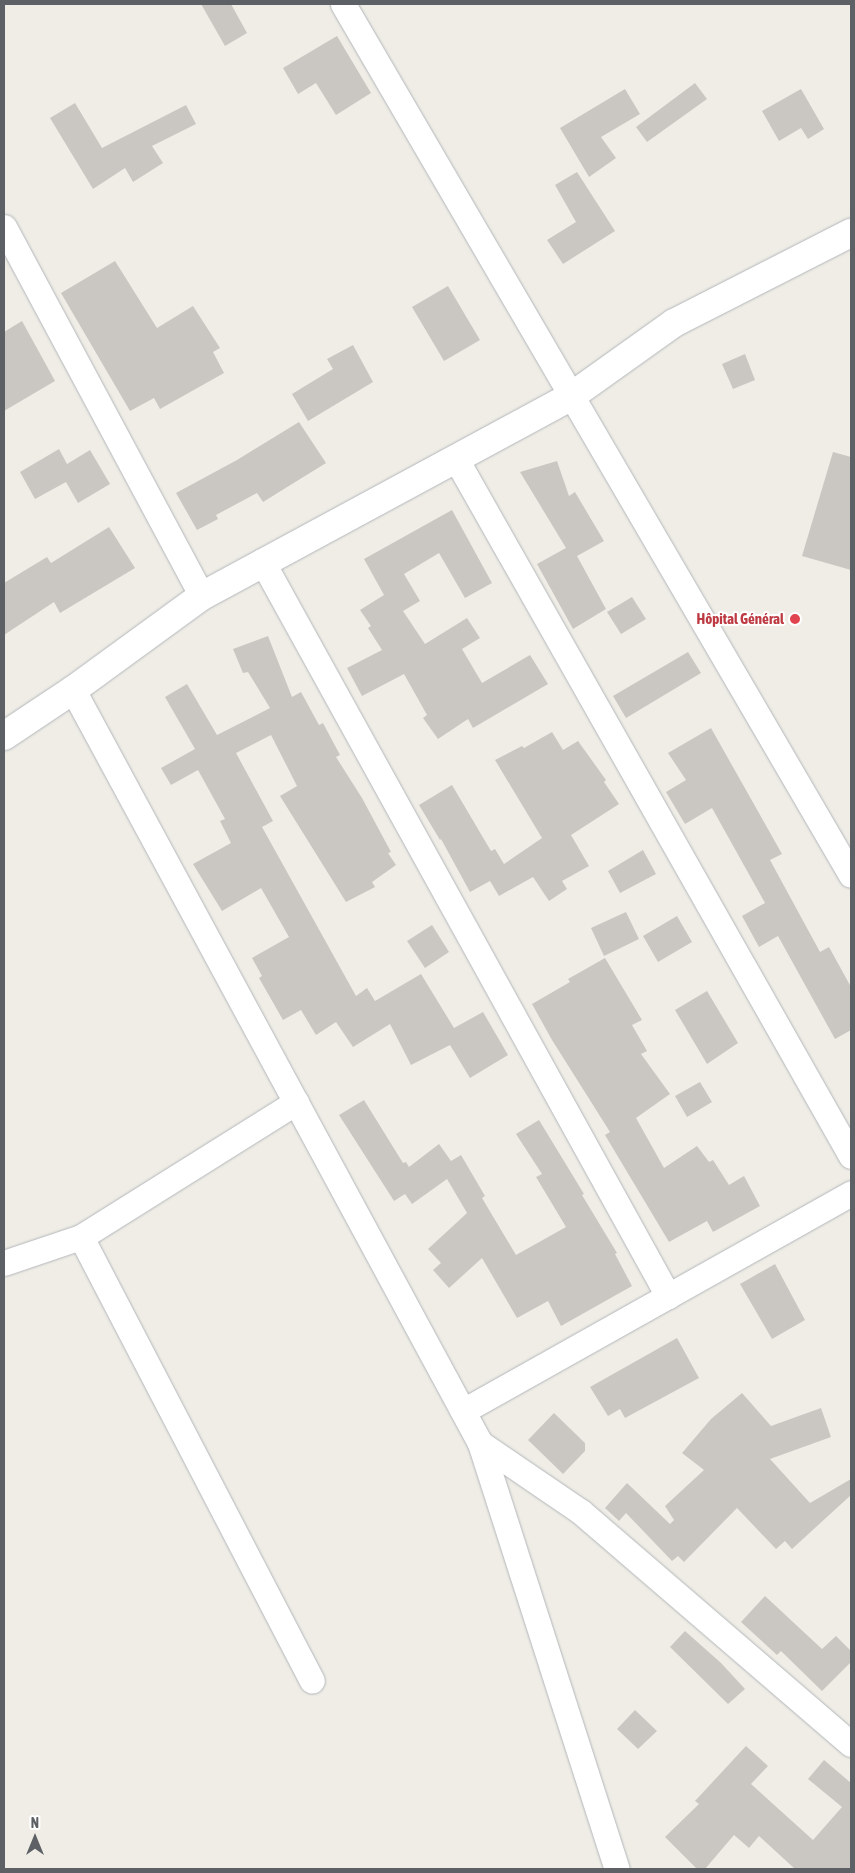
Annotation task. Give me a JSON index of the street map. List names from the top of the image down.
{
  "places": ["Hôpital Général"],
  "north": "top"
}
